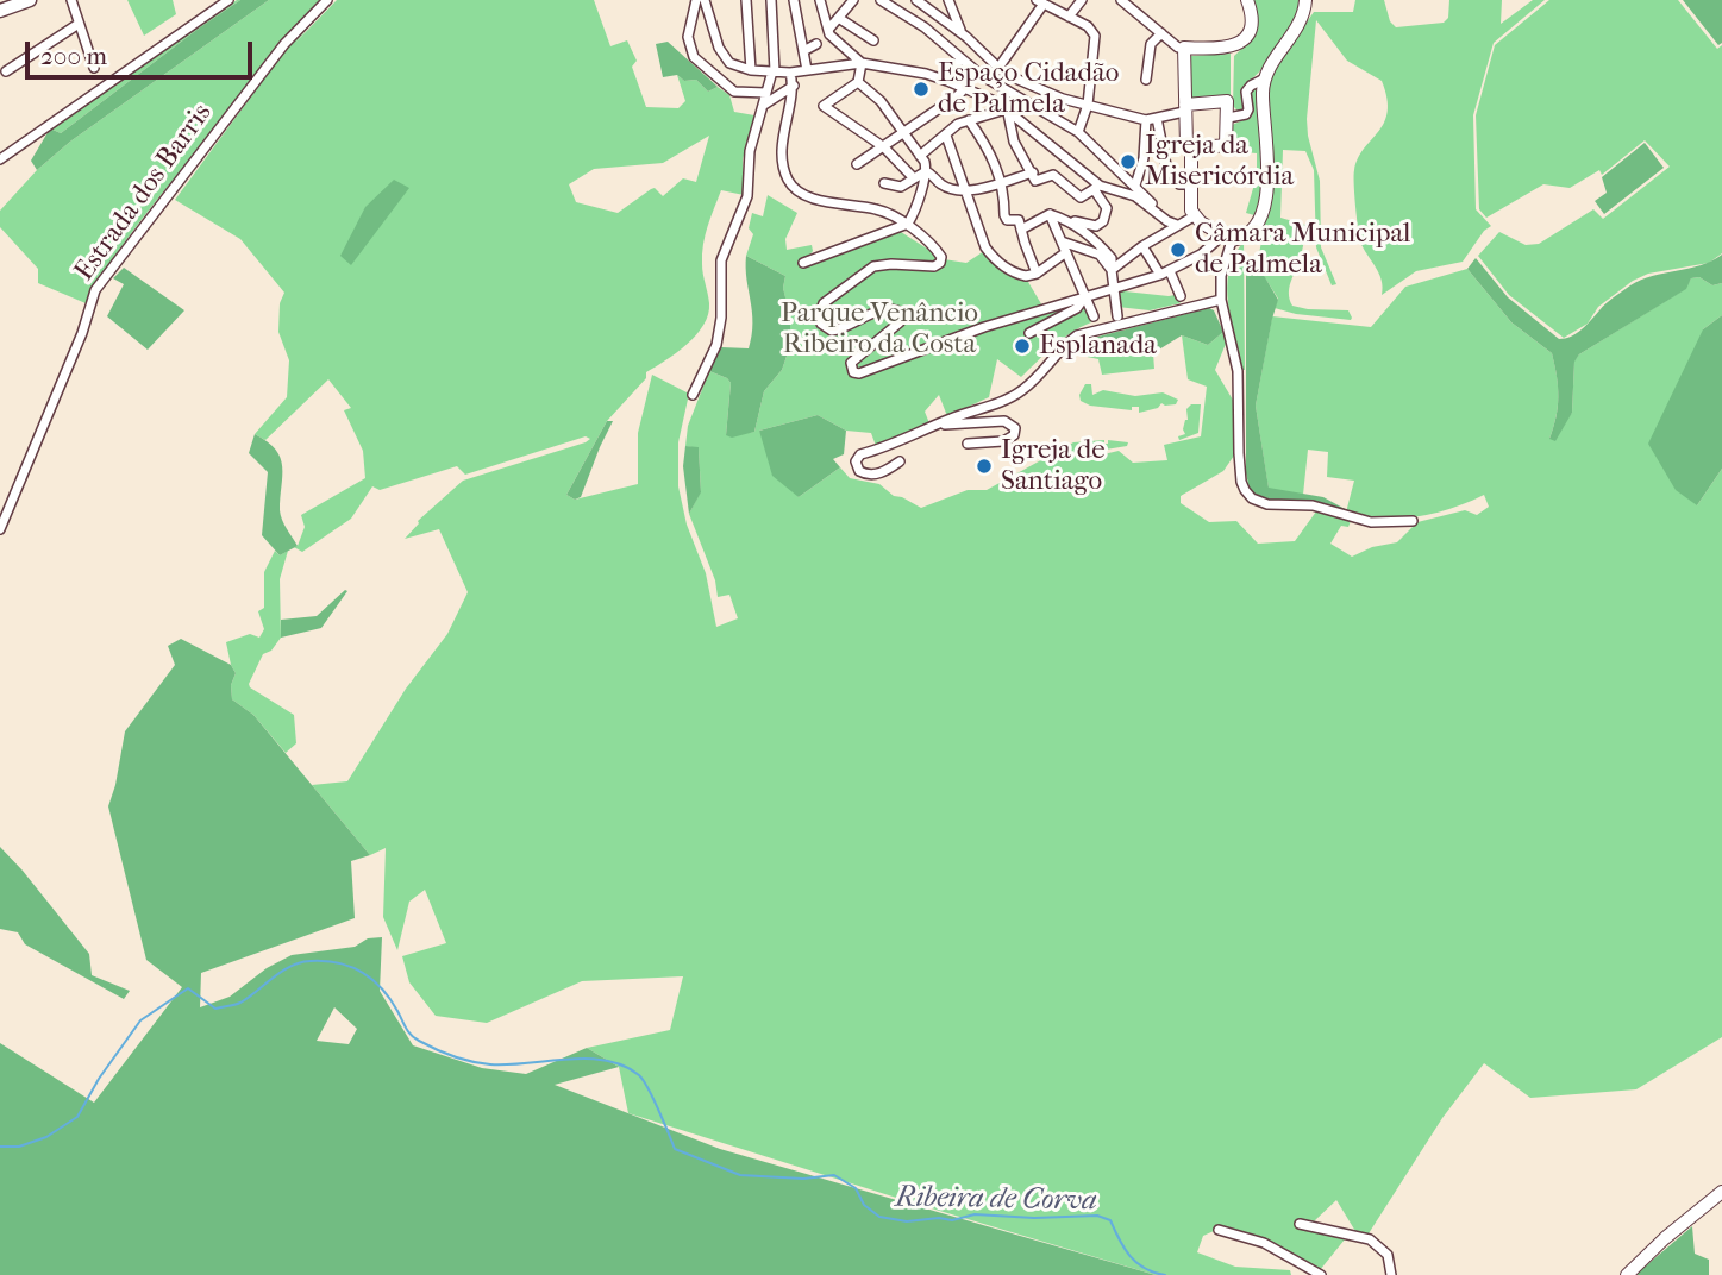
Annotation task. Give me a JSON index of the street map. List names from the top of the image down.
{
  "streets": {
    "street": ["Estrada dos Barris"]
  },
  "water": ["Ribeira de Corva"],
  "parks": ["Parque Venâncio Ribeiro da Costa"],
  "places": [
    "Espaço Cidadão de Palmela",
    "Igreja da Misericórdia",
    "Câmara Municipal de Palmela",
    "Esplanada",
    "Igreja de Santiago"
  ],
  "scale_bar": "200 m"
}
